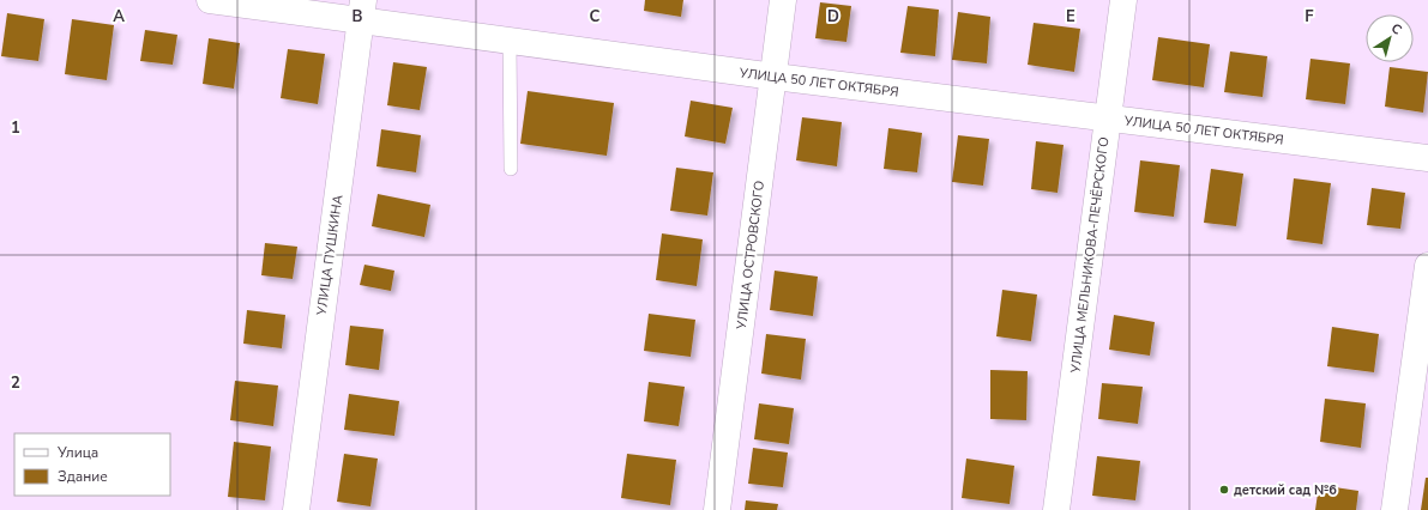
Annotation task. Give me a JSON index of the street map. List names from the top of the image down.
{
  "streets": {
    "street": [
      "УЛИЦА 50 ЛЕТ ОКТЯБРЯ",
      "УЛИЦА ПУШКИНА",
      "УЛИЦА ОСТРОВСКОГО",
      "УЛИЦА МЕЛЬНИКОВА-ПЕЧЁРСКОГО"
    ]
  },
  "crossings": [
    ["УЛИЦА 50 ЛЕТ ОКТЯБРЯ", "УЛИЦА ПУШКИНА"],
    ["УЛИЦА 50 ЛЕТ ОКТЯБРЯ", "УЛИЦА ОСТРОВСКОГО"],
    ["УЛИЦА 50 ЛЕТ ОКТЯБРЯ", "УЛИЦА МЕЛЬНИКОВА-ПЕЧЁРСКОГО"]
  ],
  "places": ["детский сад №6"],
  "legend": ["Улица", "Здание"],
  "north": "top right",
  "grid": {
    "columns": [
      "A",
      "B",
      "C",
      "D",
      "E",
      "F"
    ],
    "rows": ["1", "2"]
  }
}
